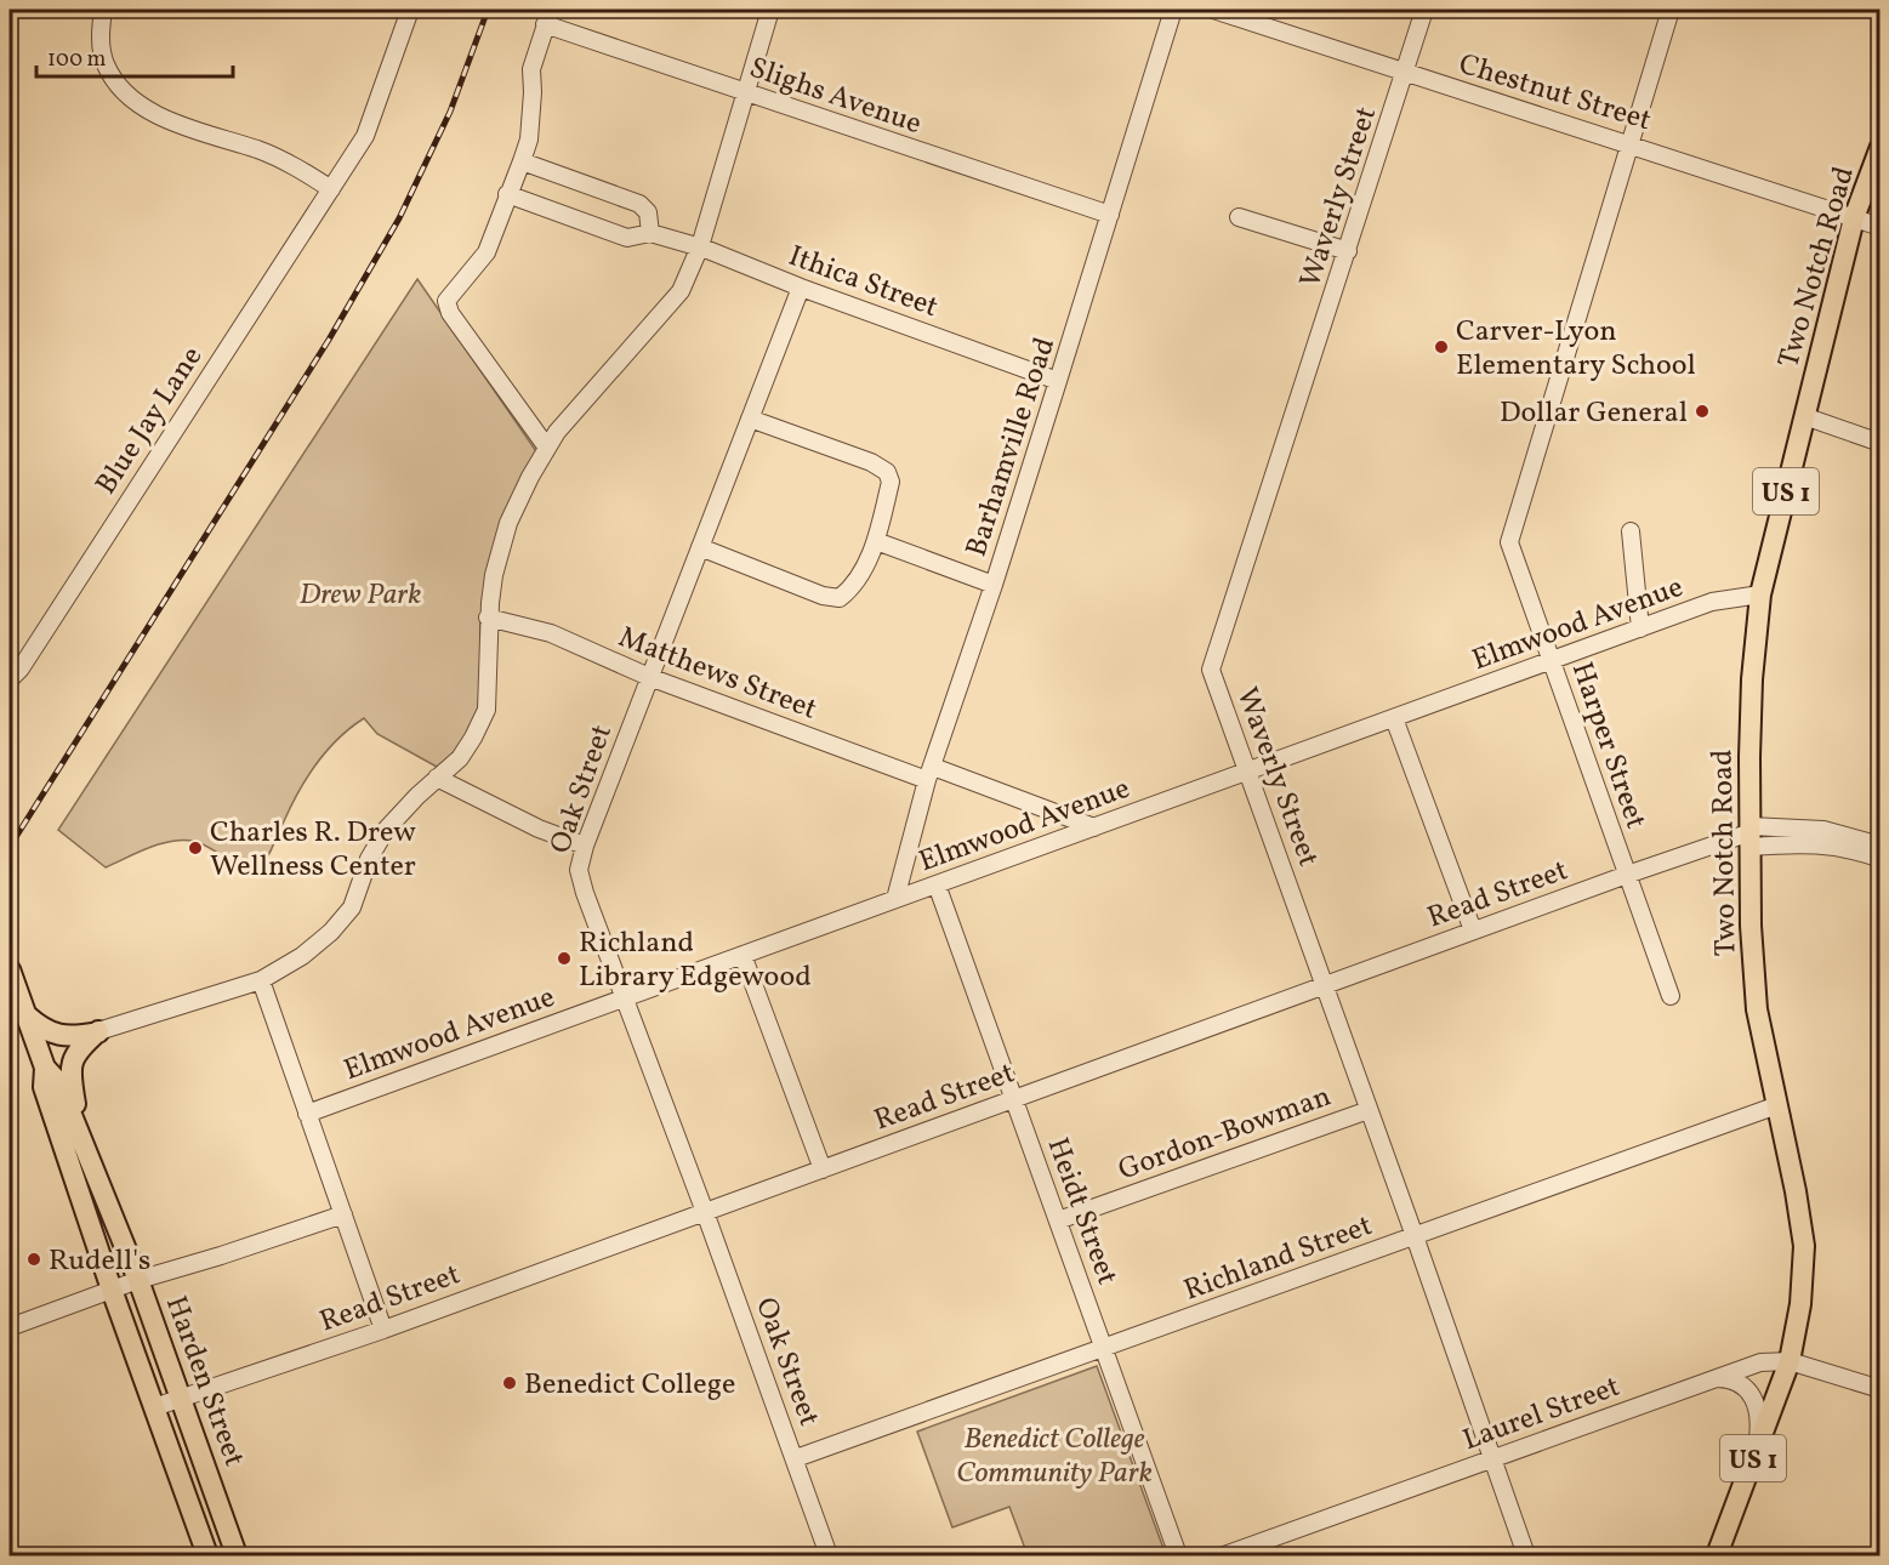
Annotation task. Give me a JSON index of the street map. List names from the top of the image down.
{
  "streets": {
    "main road": ["Two Notch Road", "US 1", "Harden Street"],
    "street": [
      "Chestnut Street",
      "Slighs Avenue",
      "Waverly Street",
      "Ithica Street",
      "Blue Jay Lane",
      "Barhamville Road",
      "Elmwood Avenue",
      "Matthews Street",
      "Harper Street",
      "Oak Street",
      "Read Street",
      "Gordon-Bowman",
      "Heidt Street",
      "Richland Street",
      "Laurel Street"
    ]
  },
  "crossings": [
    ["Chestnut Street", "Waverly Street"],
    ["Chestnut Street", "Two Notch Road"],
    ["Chestnut Street", "Harper Street"],
    ["Slighs Avenue", "Barhamville Road"],
    ["Waverly Street", "Elmwood Avenue"],
    ["Waverly Street", "Read Street"],
    ["Waverly Street", "Gordon-Bowman"],
    ["Waverly Street", "Richland Street"],
    ["Waverly Street", "Laurel Street"],
    ["Two Notch Road", "Elmwood Avenue"],
    ["Two Notch Road", "Read Street"],
    ["Two Notch Road", "Richland Street"],
    ["Two Notch Road", "Laurel Street"],
    ["Ithica Street", "Barhamville Road"],
    ["Ithica Street", "Oak Street"],
    ["Barhamville Road", "Elmwood Avenue"],
    ["Barhamville Road", "Matthews Street"],
    ["Elmwood Avenue", "Matthews Street"],
    ["Elmwood Avenue", "Harper Street"],
    ["Elmwood Avenue", "Oak Street"],
    ["Elmwood Avenue", "Heidt Street"],
    ["Matthews Street", "Oak Street"],
    ["Harper Street", "Read Street"],
    ["Oak Street", "Read Street"],
    ["Oak Street", "Richland Street"],
    ["Read Street", "Heidt Street"],
    ["Read Street", "Harden Street"],
    ["Gordon-Bowman", "Heidt Street"],
    ["Heidt Street", "Richland Street"]
  ],
  "parks": ["Drew Park", "Benedict College Community Park"],
  "places": [
    "Carver-Lyon Elementary School",
    "Dollar General",
    "Charles R. Drew Wellness Center",
    "Richland Library Edgewood",
    "Rudell's",
    "Benedict College"
  ],
  "scale_bar": "100 m"
}
